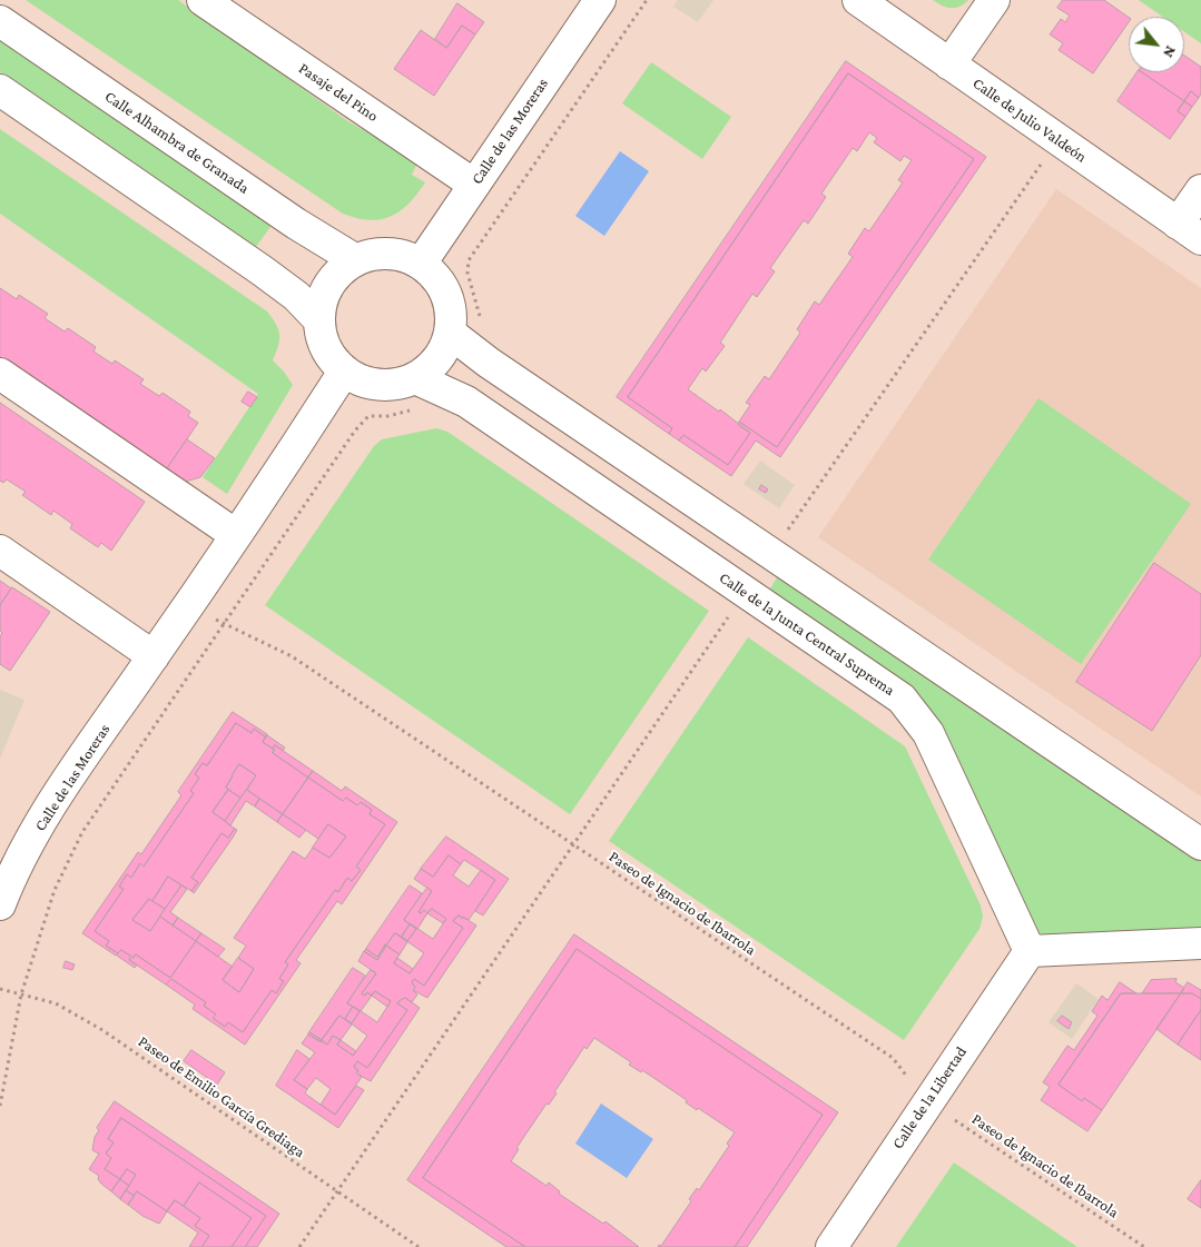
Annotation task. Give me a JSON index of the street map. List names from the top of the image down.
{
  "streets": {
    "street": [
      "Pasaje del Pino",
      "Calle de Julio Valdeón",
      "Calle de las Moreras",
      "Calle Alhambra de Granada",
      "Calle de la Junta Central Suprema",
      "Calle de la Libertad"
    ],
    "path": ["Paseo de Ignacio de Ibarrola", "Paseo de Emilio García Grediaga"]
  },
  "crossings": [
    ["Pasaje del Pino", "Calle de las Moreras"],
    ["Calle de las Moreras", "Calle Alhambra de Granada"],
    ["Calle de las Moreras", "Calle de la Junta Central Suprema"],
    ["Calle de las Moreras", "Paseo de Ignacio de Ibarrola"],
    ["Calle Alhambra de Granada", "Calle de la Junta Central Suprema"],
    ["Calle de la Junta Central Suprema", "Calle de la Libertad"],
    ["Paseo de Ignacio de Ibarrola", "Calle de la Libertad"]
  ],
  "north": "bottom right"
}
